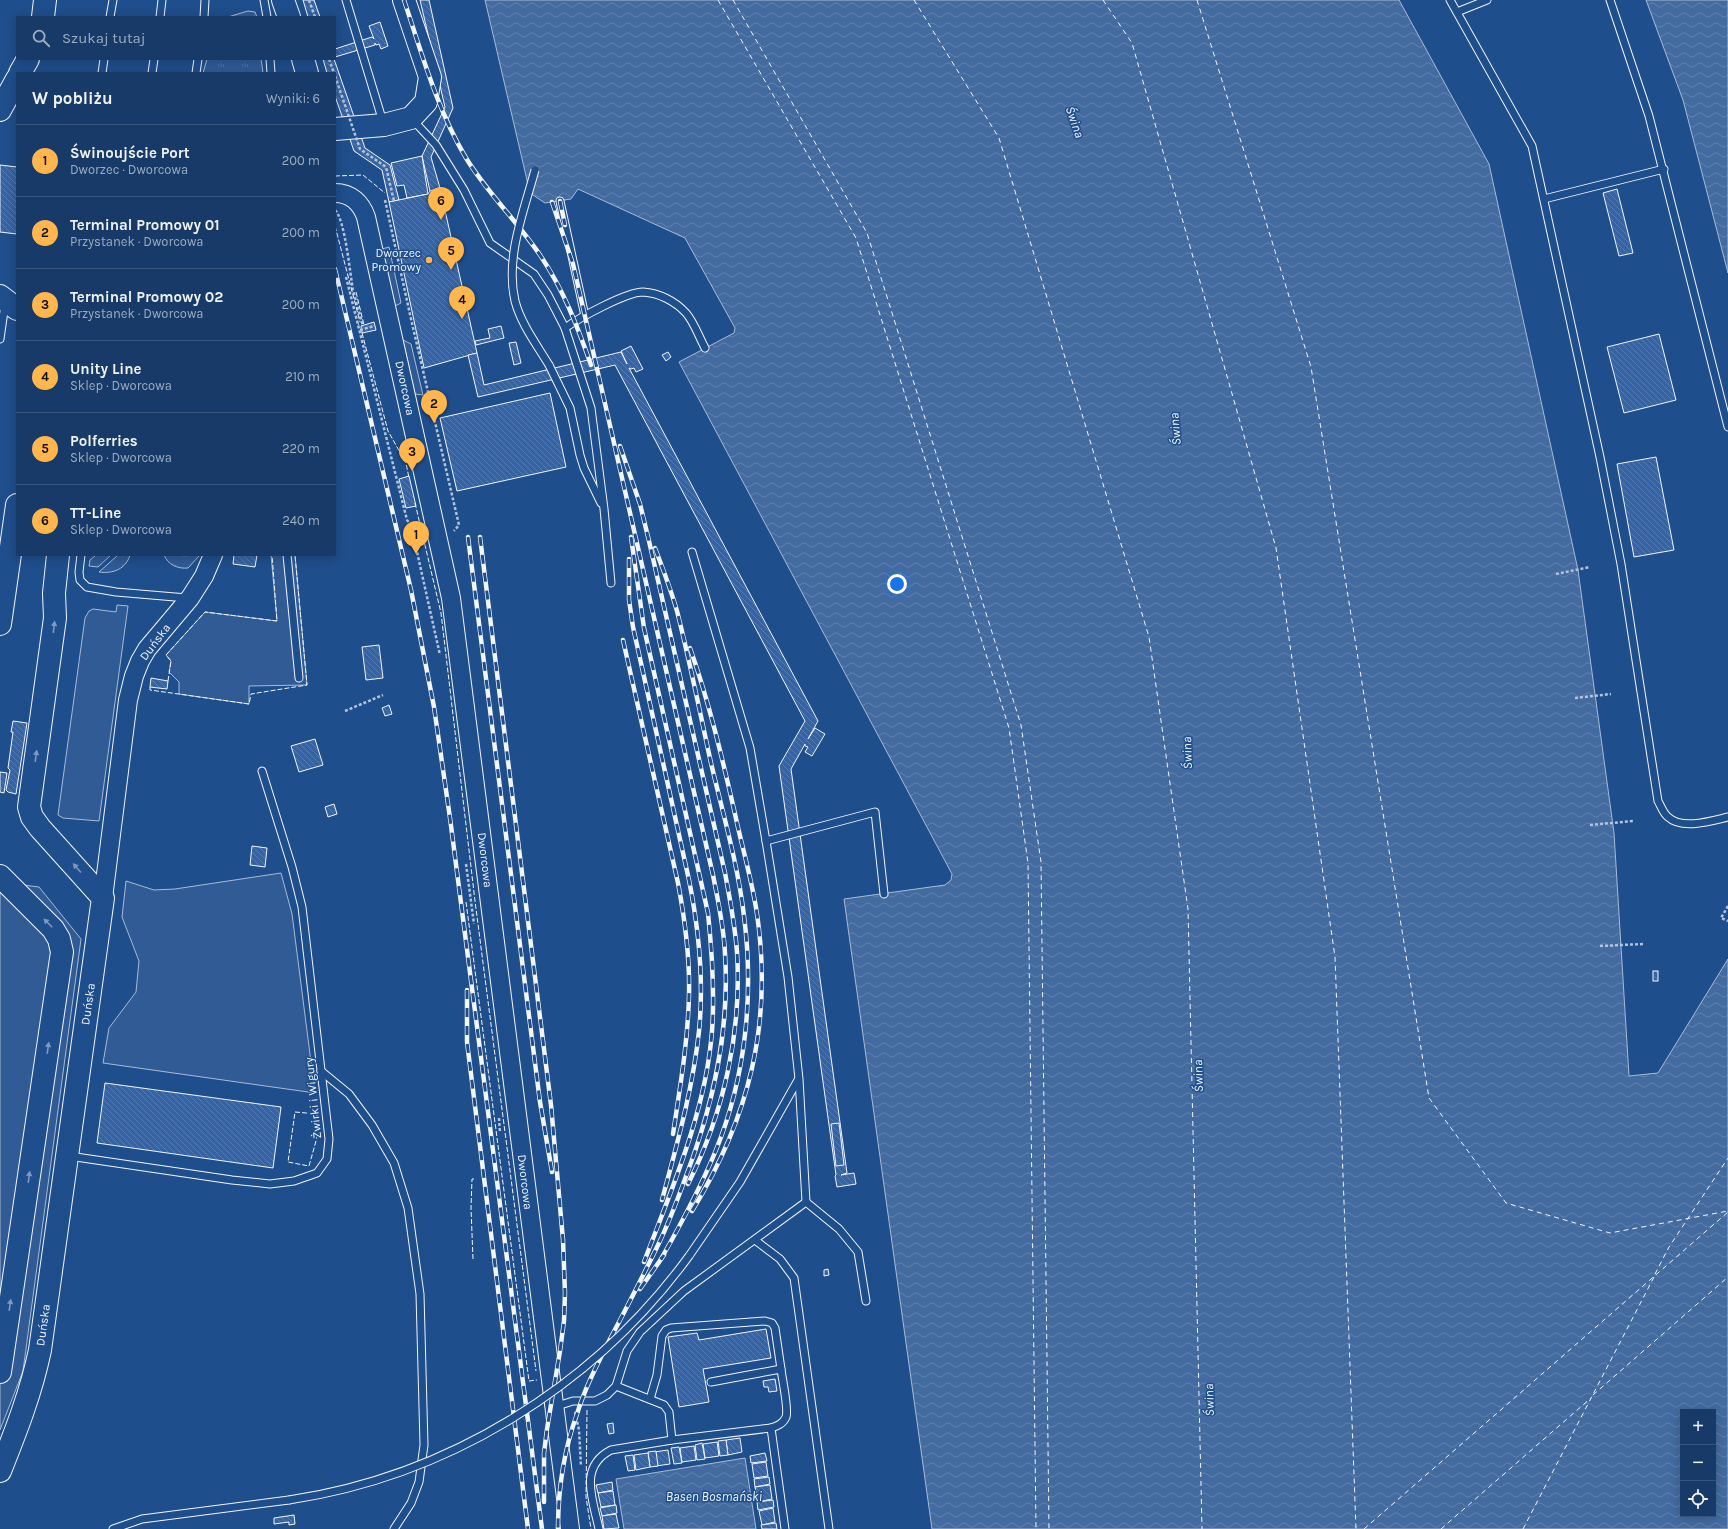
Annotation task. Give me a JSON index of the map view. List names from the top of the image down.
{
  "streets": {
    "highway": ["Duńska"],
    "street": ["Dworcowa"],
    "lane": ["Żwirki i Wigury"]
  },
  "crossings": [
    ["Duńska", "Żwirki i Wigury"]
  ],
  "water": ["Świna", "Basen Bosmański"],
  "places": ["Dworzec Promowy"],
  "page": {
    "search": "Szukaj tutaj",
    "heading": ["W pobliżu", "Wyniki: 6"],
    "list": [
      {
        "mark": "1",
        "name": "Świnoujście Port",
        "note": "Dworzec · Dworcowa",
        "value": "200 m"
      },
      {
        "mark": "2",
        "name": "Terminal Promowy 01",
        "note": "Przystanek · Dworcowa",
        "value": "200 m"
      },
      {
        "mark": "3",
        "name": "Terminal Promowy 02",
        "note": "Przystanek · Dworcowa",
        "value": "200 m"
      },
      {
        "mark": "4",
        "name": "Unity Line",
        "note": "Sklep · Dworcowa",
        "value": "210 m"
      },
      {
        "mark": "5",
        "name": "Polferries",
        "note": "Sklep · Dworcowa",
        "value": "220 m"
      },
      {
        "mark": "6",
        "name": "TT-Line",
        "note": "Sklep · Dworcowa",
        "value": "240 m"
      }
    ],
    "pins": [
      "6",
      "5",
      "4",
      "2",
      "3",
      "1"
    ],
    "map_buttons": ["+", "−"]
  }
}
